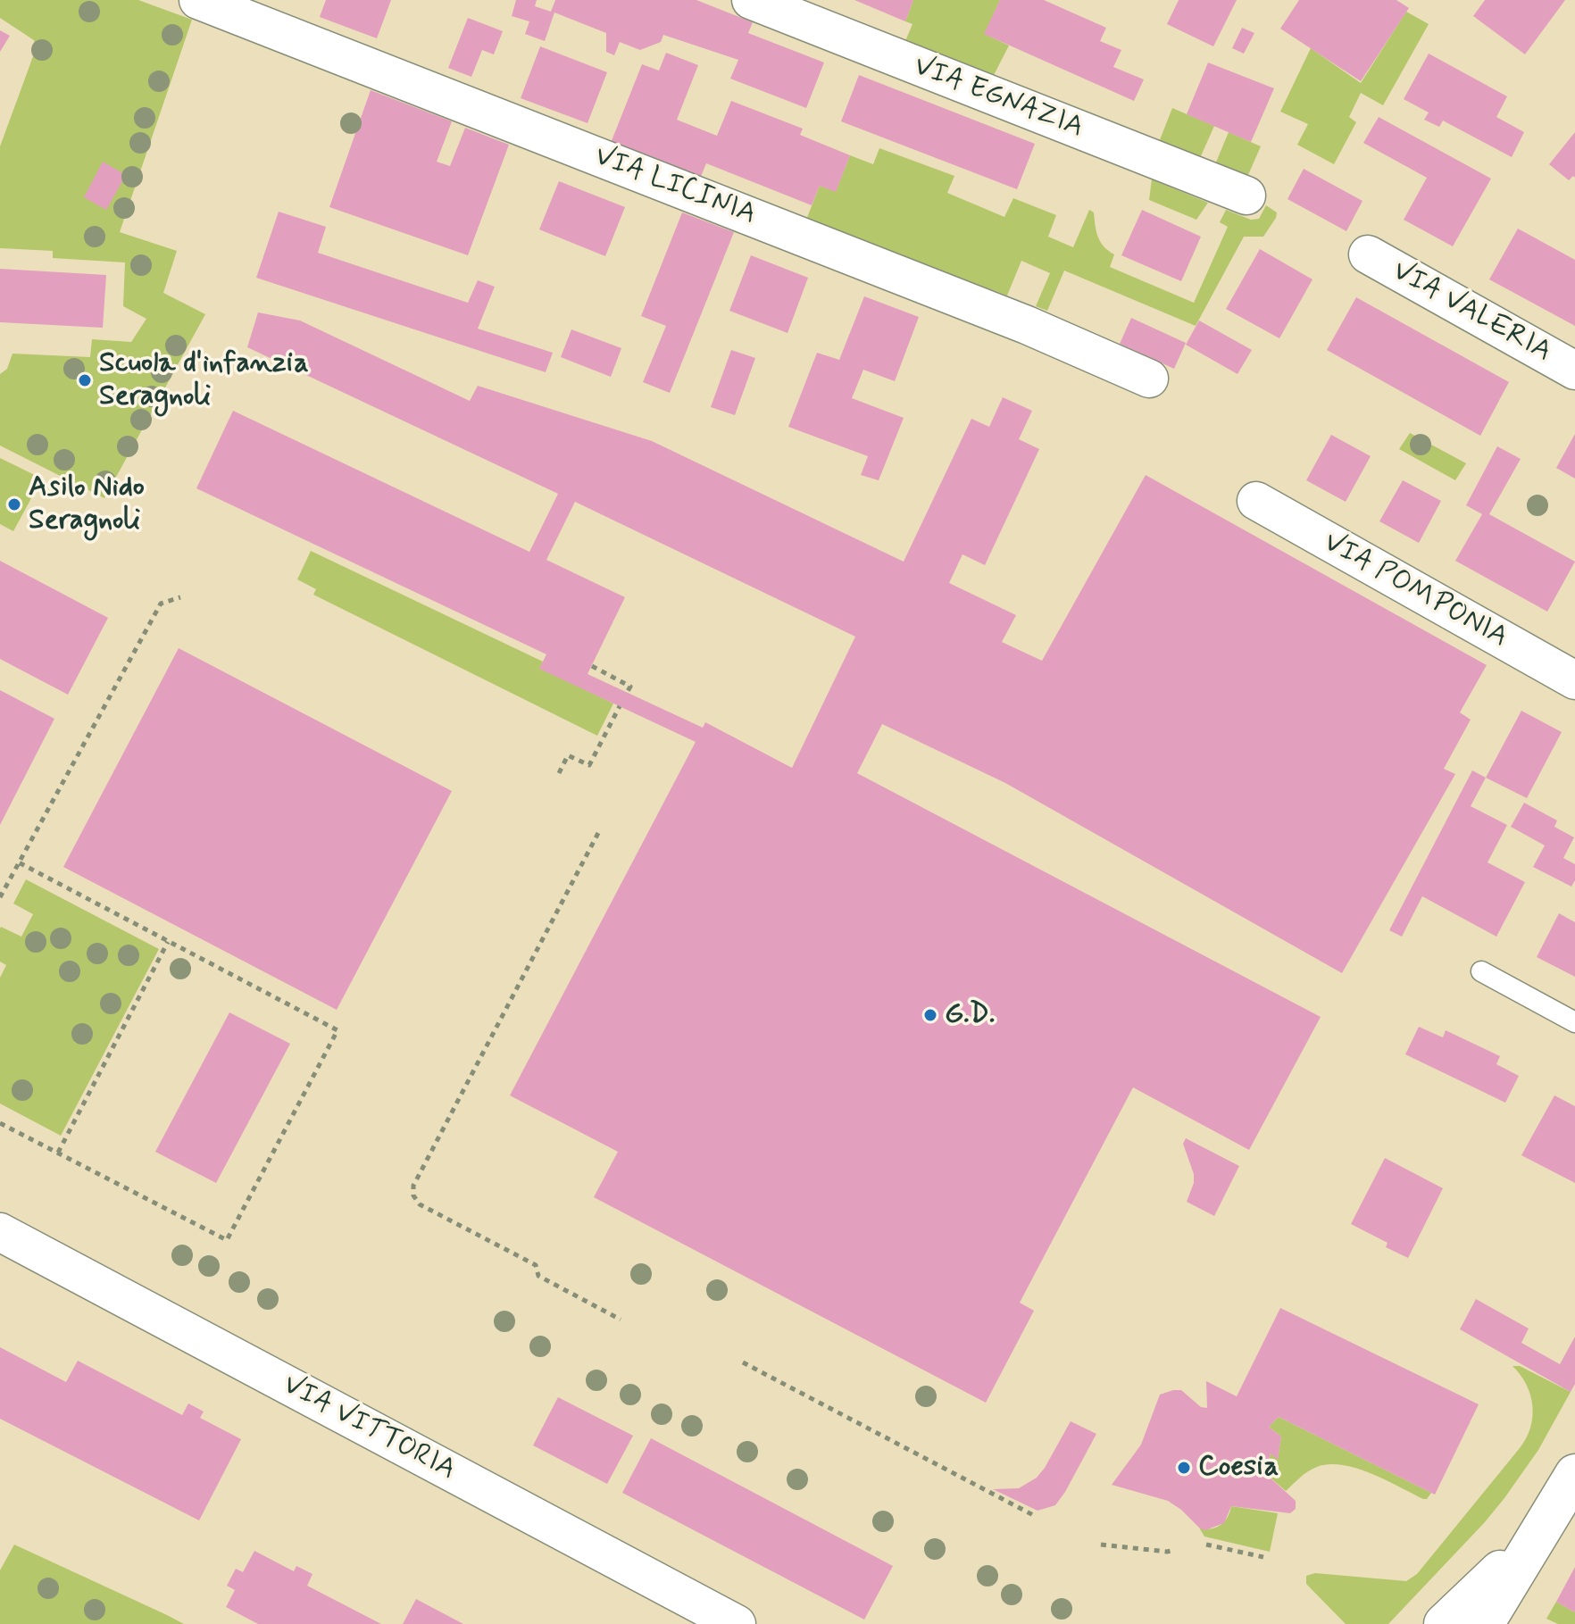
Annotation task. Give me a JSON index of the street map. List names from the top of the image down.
{
  "streets": {
    "street": [
      "VIA EGNAZIA",
      "VIA LICINIA",
      "VIA VALERIA",
      "VIA POMPONIA",
      "VIA VITTORIA"
    ]
  },
  "places": [
    "Scuola d'infanzia Seragnoli",
    "Asilo Nido Seragnoli",
    "G.D.",
    "Coesia"
  ]
}
